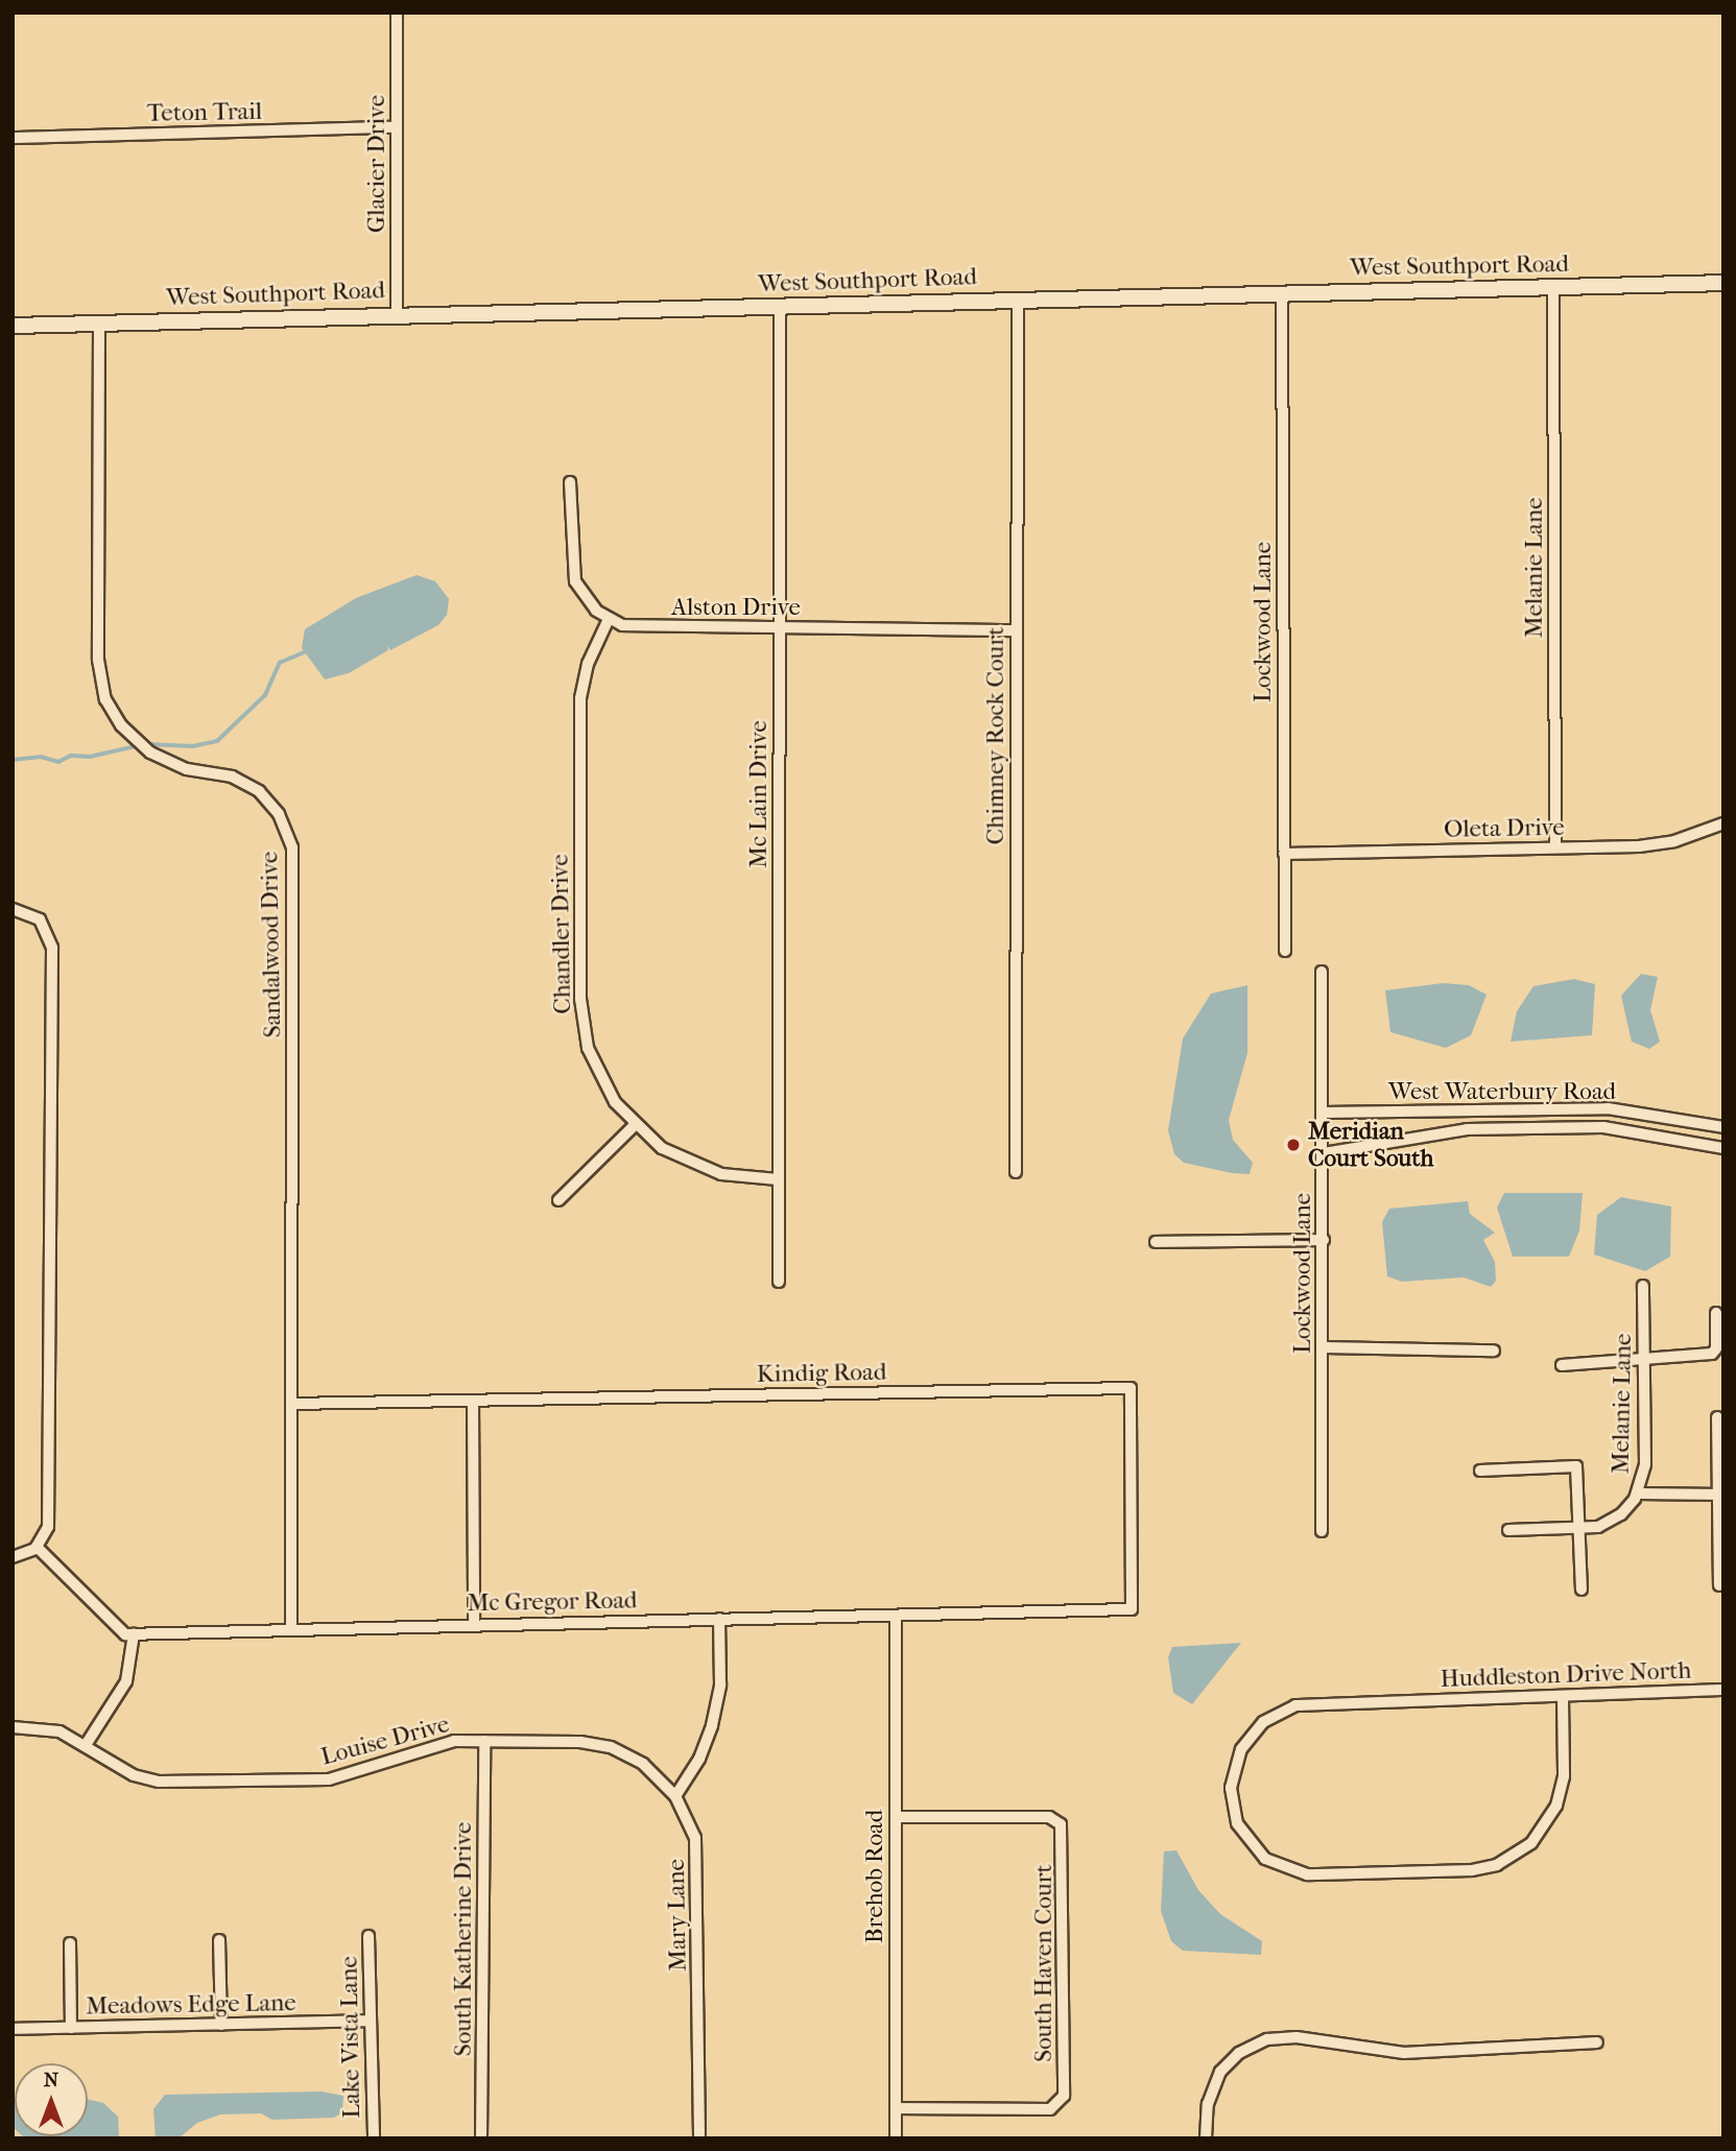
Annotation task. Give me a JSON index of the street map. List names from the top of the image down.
{
  "streets": {
    "main road": ["West Southport Road"],
    "street": [
      "Teton Trail",
      "Glacier Drive",
      "Melanie Lane",
      "Alston Drive",
      "Lockwood Lane",
      "Chimney Rock Court",
      "Mc Lain Drive",
      "Oleta Drive",
      "Chandler Drive",
      "Sandalwood Drive",
      "West Waterbury Road",
      "Kindig Road",
      "Mc Gregor Road",
      "Huddleston Drive North",
      "Louise Drive",
      "Brehob Road",
      "Mary Lane",
      "South Katherine Drive",
      "South Haven Court",
      "Meadows Edge Lane",
      "Lake Vista Lane"
    ]
  },
  "crossings": [
    ["Teton Trail", "Glacier Drive"],
    ["Glacier Drive", "West Southport Road"],
    ["West Southport Road", "Melanie Lane"],
    ["West Southport Road", "Lockwood Lane"],
    ["West Southport Road", "Chimney Rock Court"],
    ["West Southport Road", "Mc Lain Drive"],
    ["West Southport Road", "Sandalwood Drive"],
    ["Melanie Lane", "Oleta Drive"],
    ["Alston Drive", "Chimney Rock Court"],
    ["Alston Drive", "Mc Lain Drive"],
    ["Alston Drive", "Chandler Drive"],
    ["Lockwood Lane", "Oleta Drive"],
    ["Lockwood Lane", "West Waterbury Road"],
    ["Mc Lain Drive", "Chandler Drive"],
    ["Sandalwood Drive", "Kindig Road"],
    ["Sandalwood Drive", "Mc Gregor Road"],
    ["Kindig Road", "Mc Gregor Road"],
    ["Mc Gregor Road", "Brehob Road"],
    ["Louise Drive", "Mary Lane"],
    ["Louise Drive", "South Katherine Drive"],
    ["Brehob Road", "South Haven Court"],
    ["Meadows Edge Lane", "Lake Vista Lane"]
  ],
  "places": ["Meridian Court South"],
  "north": "top"
}
